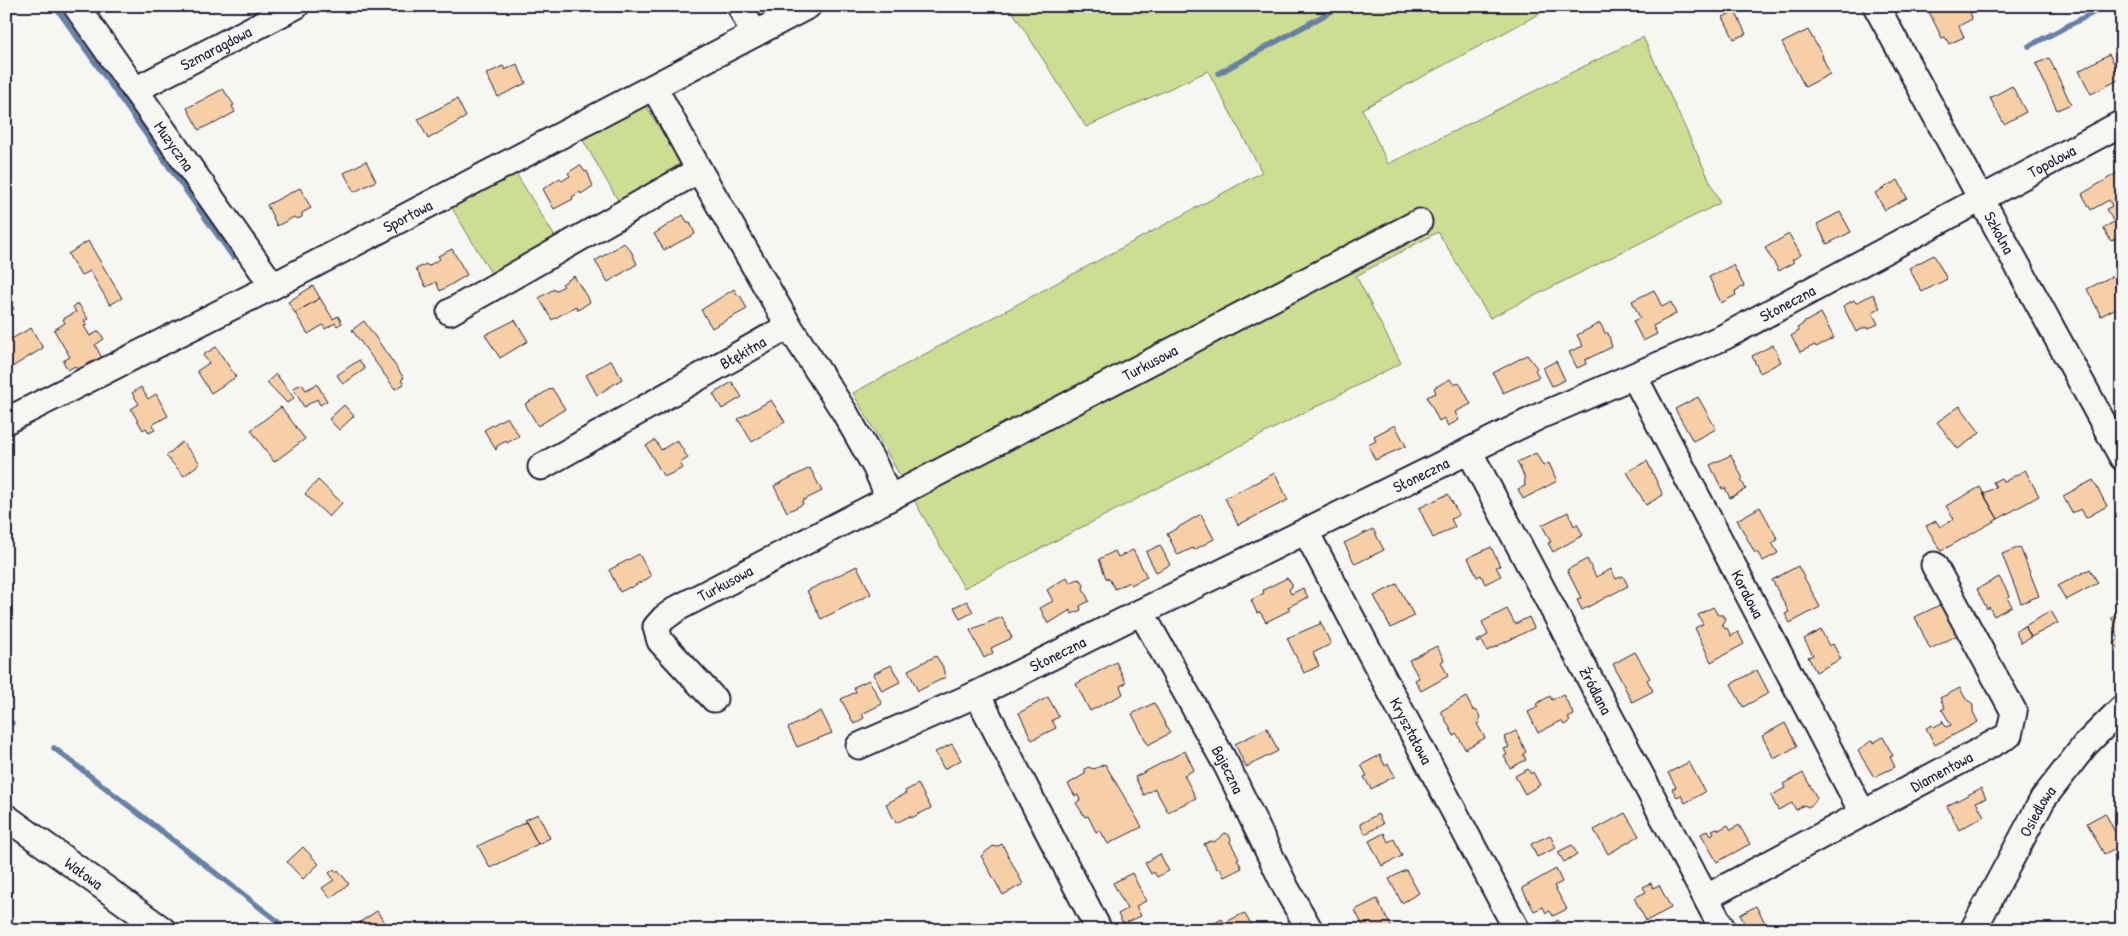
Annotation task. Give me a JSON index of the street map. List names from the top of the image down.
{
  "streets": {
    "street": [
      "Szmaragdowa",
      "Muzyczna",
      "Topolowa",
      "Sportowa",
      "Szkolna",
      "Słoneczna",
      "Błękitna",
      "Turkusowa",
      "Koralowa",
      "Źródlana",
      "Kryształowa",
      "Bajeczna",
      "Diamentowa",
      "Osiedlowa",
      "Wałowa"
    ]
  },
  "crossings": [
    ["Szmaragdowa", "Muzyczna"],
    ["Muzyczna", "Sportowa"],
    ["Topolowa", "Szkolna"],
    ["Topolowa", "Słoneczna"],
    ["Szkolna", "Słoneczna"],
    ["Słoneczna", "Koralowa"],
    ["Słoneczna", "Źródlana"],
    ["Słoneczna", "Kryształowa"],
    ["Słoneczna", "Bajeczna"],
    ["Koralowa", "Diamentowa"],
    ["Źródlana", "Diamentowa"]
  ]
}
